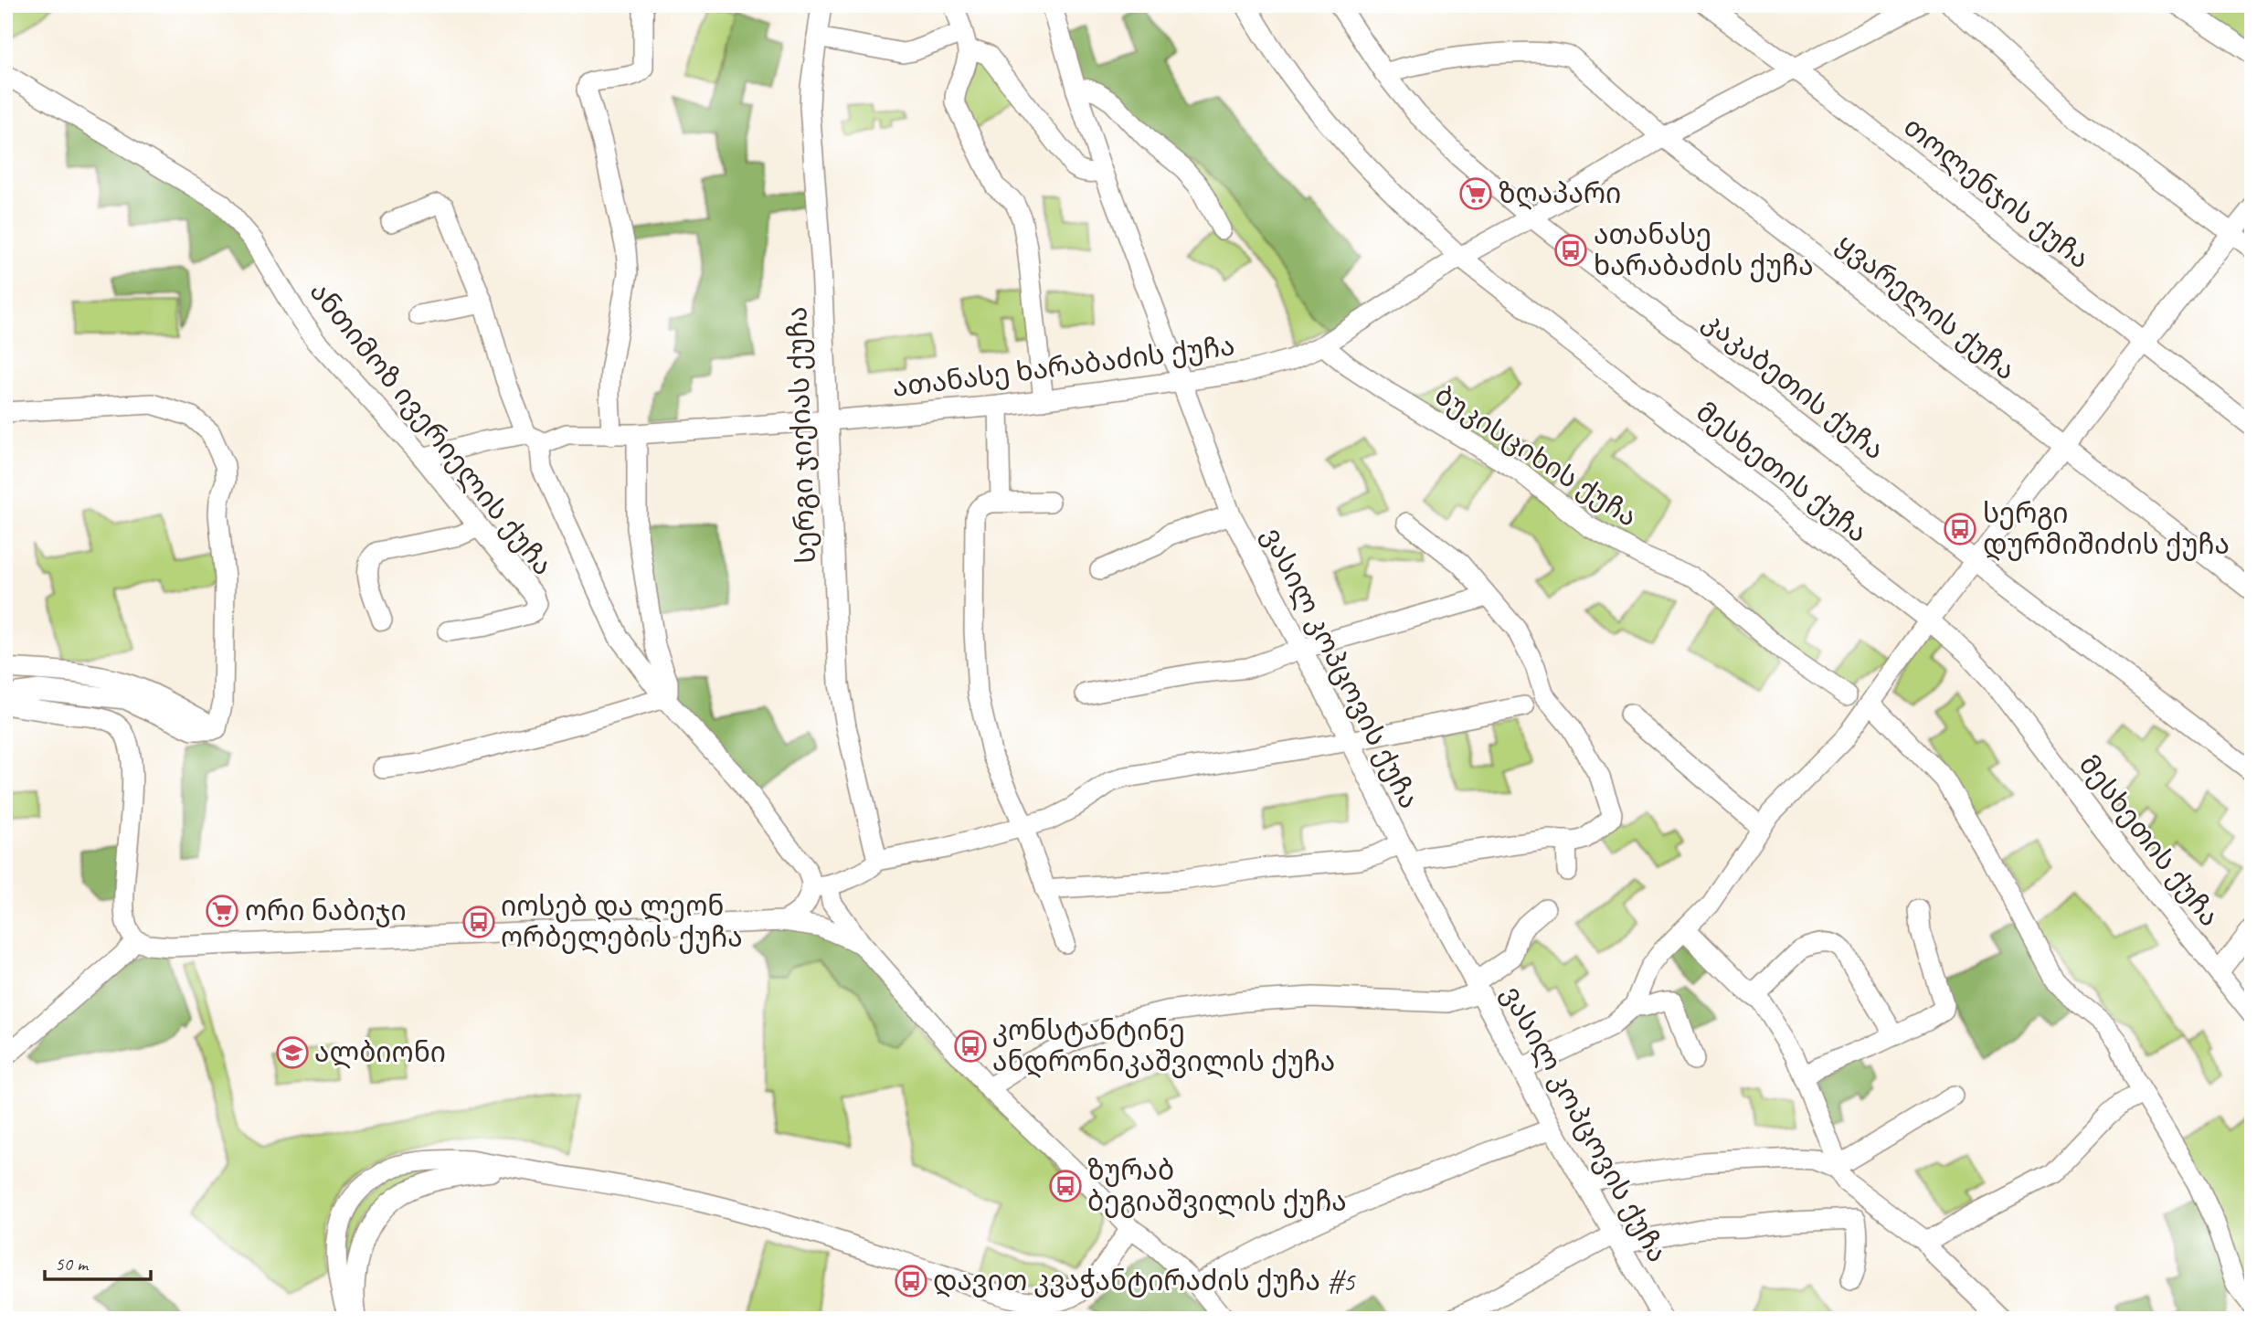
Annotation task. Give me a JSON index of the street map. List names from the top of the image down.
{
  "streets": {
    "street": [
      "თოლენჯის ქუჩა",
      "ყვარელის ქუჩა",
      "ათანასე ხარაბაძის ქუჩა",
      "კაკაბეთის ქუჩა",
      "ანთიმოზ ივერიელის ქუჩა",
      "სერგი ჯიქიას ქუჩა",
      "ბუკისციხის ქუჩა",
      "მესხეთის ქუჩა",
      "ვასილ კოპცოვის ქუჩა"
    ]
  },
  "crossings": [
    ["თოლენჯის ქუჩა", "ათანასე ხარაბაძის ქუჩა"],
    ["ყვარელის ქუჩა", "ათანასე ხარაბაძის ქუჩა"],
    ["ყვარელის ქუჩა", "კაკაბეთის ქუჩა"],
    ["ათანასე ხარაბაძის ქუჩა", "კაკაბეთის ქუჩა"],
    ["ათანასე ხარაბაძის ქუჩა", "ანთიმოზ ივერიელის ქუჩა"],
    ["ათანასე ხარაბაძის ქუჩა", "სერგი ჯიქიას ქუჩა"],
    ["ათანასე ხარაბაძის ქუჩა", "ბუკისციხის ქუჩა"],
    ["ათანასე ხარაბაძის ქუჩა", "მესხეთის ქუჩა"],
    ["ათანასე ხარაბაძის ქუჩა", "ვასილ კოპცოვის ქუჩა"]
  ],
  "places": {
    "supermarket": ["ზღაპარი", "ორი ნაბიჯი"],
    "bus stop": [
      "ათანასე ხარაბაძის ქუჩა",
      "სერგი დურმიშიძის ქუჩა",
      "იოსებ და ლეონ ორბელების ქუჩა",
      "კონსტანტინე ანდრონიკაშვილის ქუჩა",
      "ზურაბ ბეგიაშვილის ქუჩა",
      "დავით კვაჭანტირაძის ქუჩა #5"
    ],
    "school or university": ["ალბიონი"]
  },
  "scale_bar": "50 m"
}
